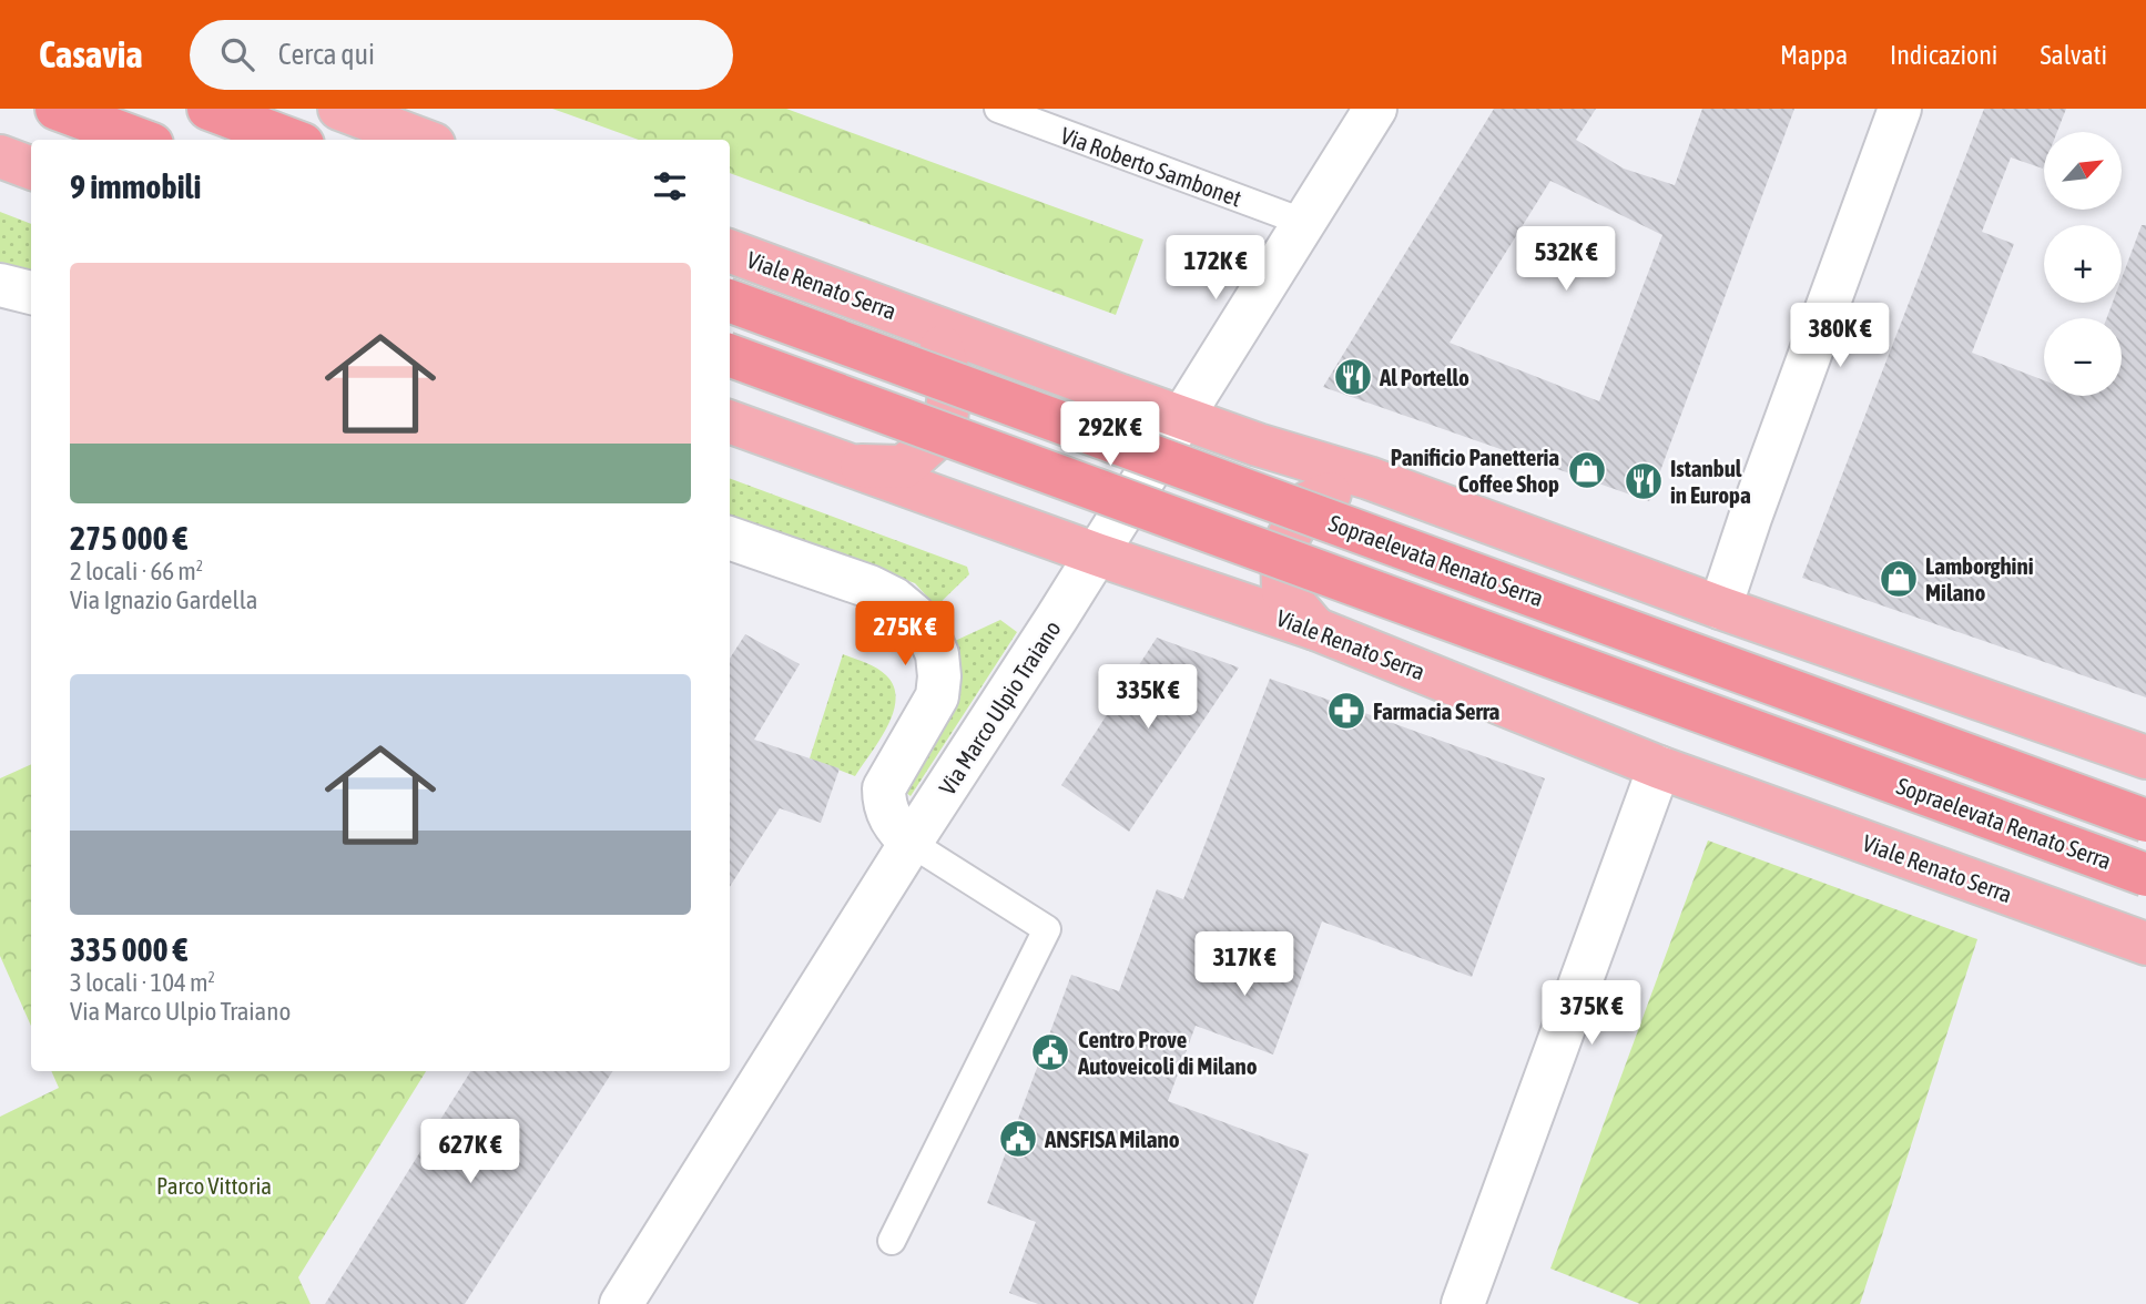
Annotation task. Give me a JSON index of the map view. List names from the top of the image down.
{
  "streets": {
    "highway": ["Sopraelevata Renato Serra"],
    "main road": ["Viale Renato Serra"],
    "street": ["Via Marco Ulpio Traiano"],
    "lane": ["Via Roberto Sambonet"]
  },
  "crossings": [
    ["Via Roberto Sambonet", "Via Marco Ulpio Traiano"],
    ["Viale Renato Serra", "Via Marco Ulpio Traiano"]
  ],
  "parks": ["Parco Vittoria"],
  "places": {
    "restaurant": ["Al Portello", "Istanbul in Europa"],
    "shop": ["Panificio Panetteria Coffee Shop", "Lamborghini Milano"],
    "pharmacy": ["Farmacia Serra"],
    "public building": ["Centro Prove Autoveicoli di Milano", "ANSFISA Milano"]
  },
  "north": "top right",
  "page": {
    "header": "Casavia",
    "search": "Cerca qui",
    "nav": ["Mappa", "Indicazioni", "Salvati"],
    "map_buttons": ["+", "−"],
    "heading": "9 immobili",
    "price": [
      "532K €",
      "172K €",
      "380K €",
      "292K €",
      "275K €",
      "335K €",
      "317K €",
      "375K €",
      "627K €"
    ],
    "list": [
      {
        "name": "275 000 €",
        "note": "2 locali · 66 m² · Via Ignazio Gardella"
      },
      {
        "name": "335 000 €",
        "note": "3 locali · 104 m² · Via Marco Ulpio Traiano"
      }
    ]
  }
}
